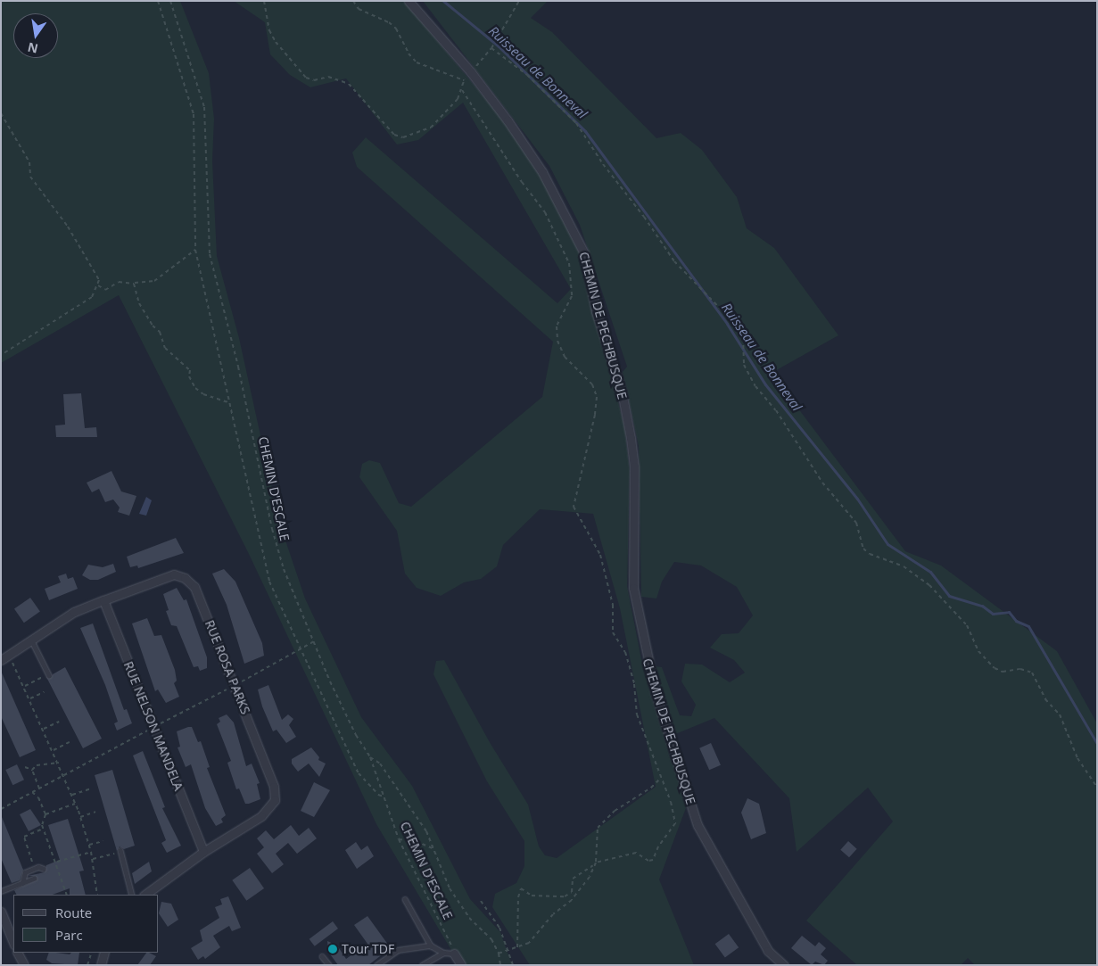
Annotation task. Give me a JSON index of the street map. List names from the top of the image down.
{
  "streets": {
    "street": ["CHEMIN DE PECHBUSQUE", "RUE ROSA PARKS", "RUE NELSON MANDELA"],
    "path": ["CHEMIN D'ESCALE"]
  },
  "crossings": [
    ["RUE ROSA PARKS", "RUE NELSON MANDELA"]
  ],
  "water": ["Ruisseau de Bonneval"],
  "places": ["Tour TDF"],
  "legend": ["Route", "Parc"],
  "north": "bottom"
}
